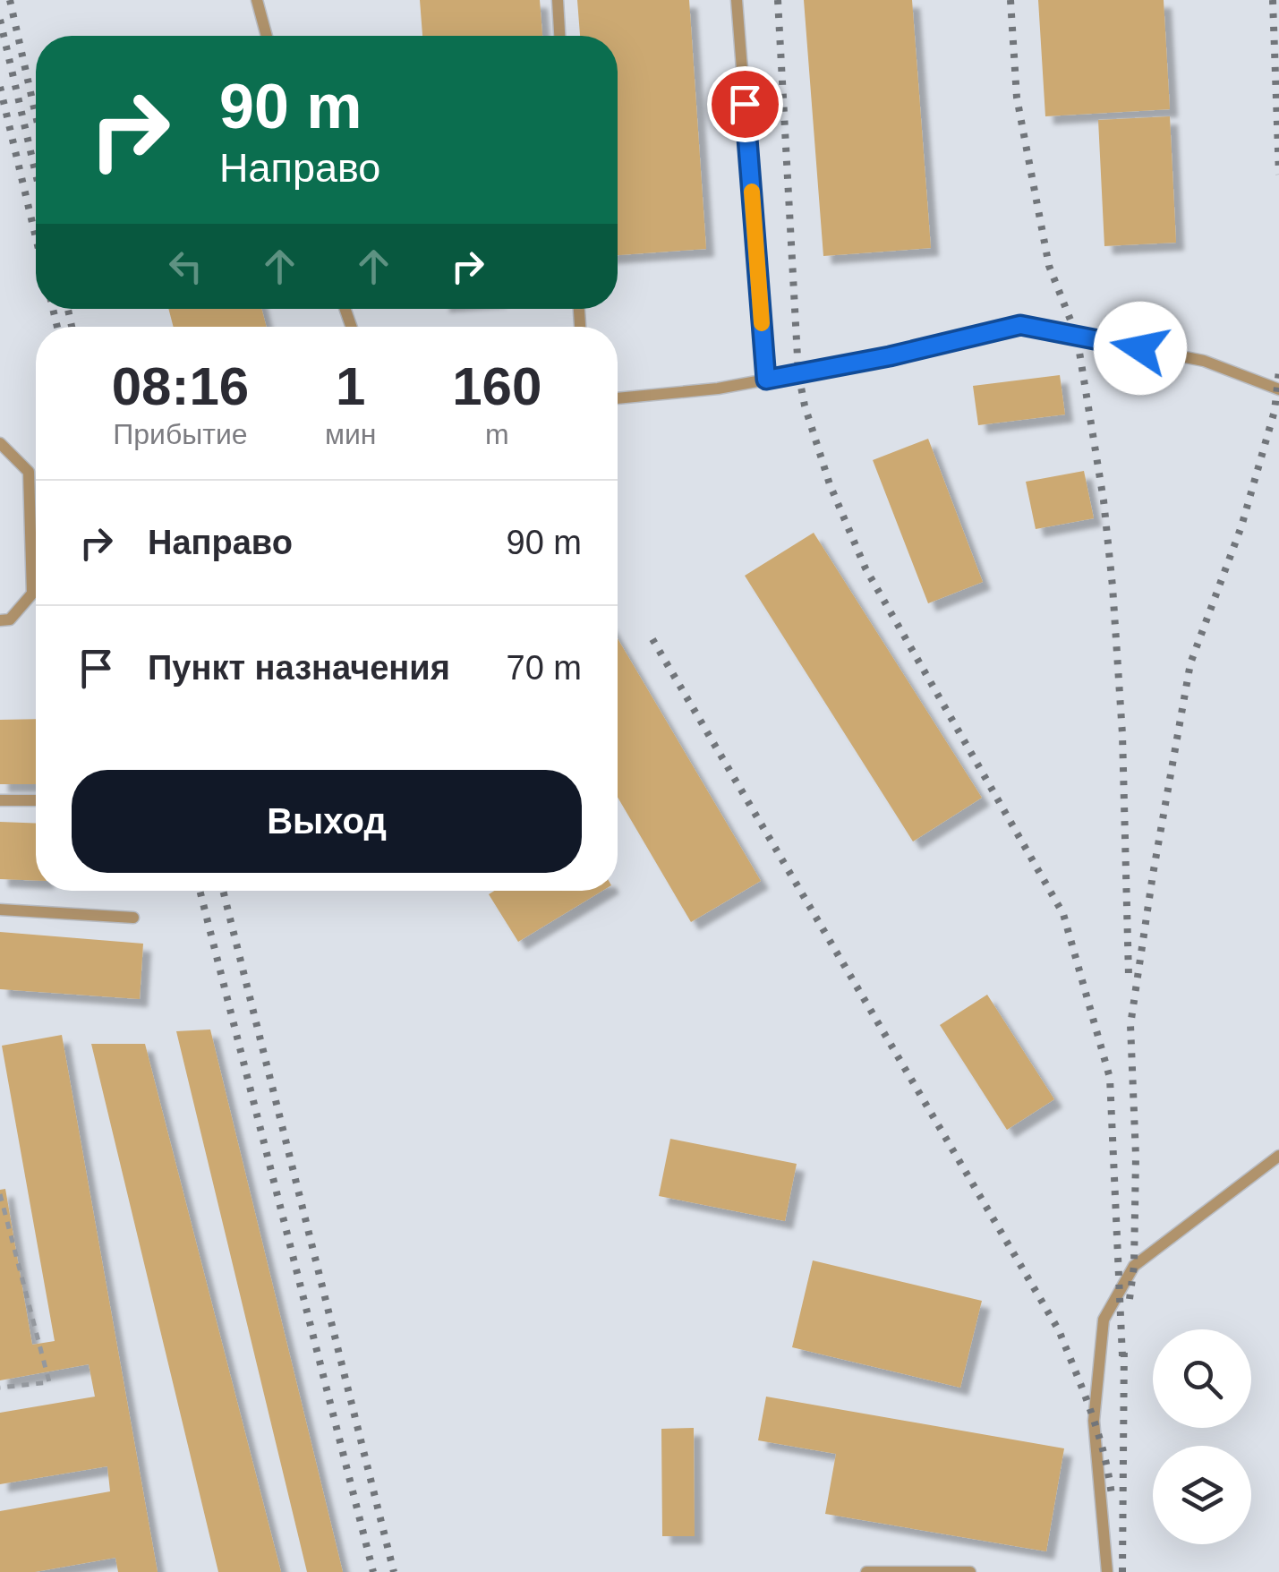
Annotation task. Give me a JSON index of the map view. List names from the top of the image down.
{
  "page": {
    "turn": ["90 m", "Направо"],
    "eta": [
      "08:16",
      "Прибытие",
      "1",
      "мин",
      "160",
      "m"
    ],
    "list": [
      {
        "name": "Направо",
        "value": "90 m"
      },
      {
        "name": "Пункт назначения",
        "value": "70 m"
      }
    ],
    "buttons": "Выход"
  }
}
